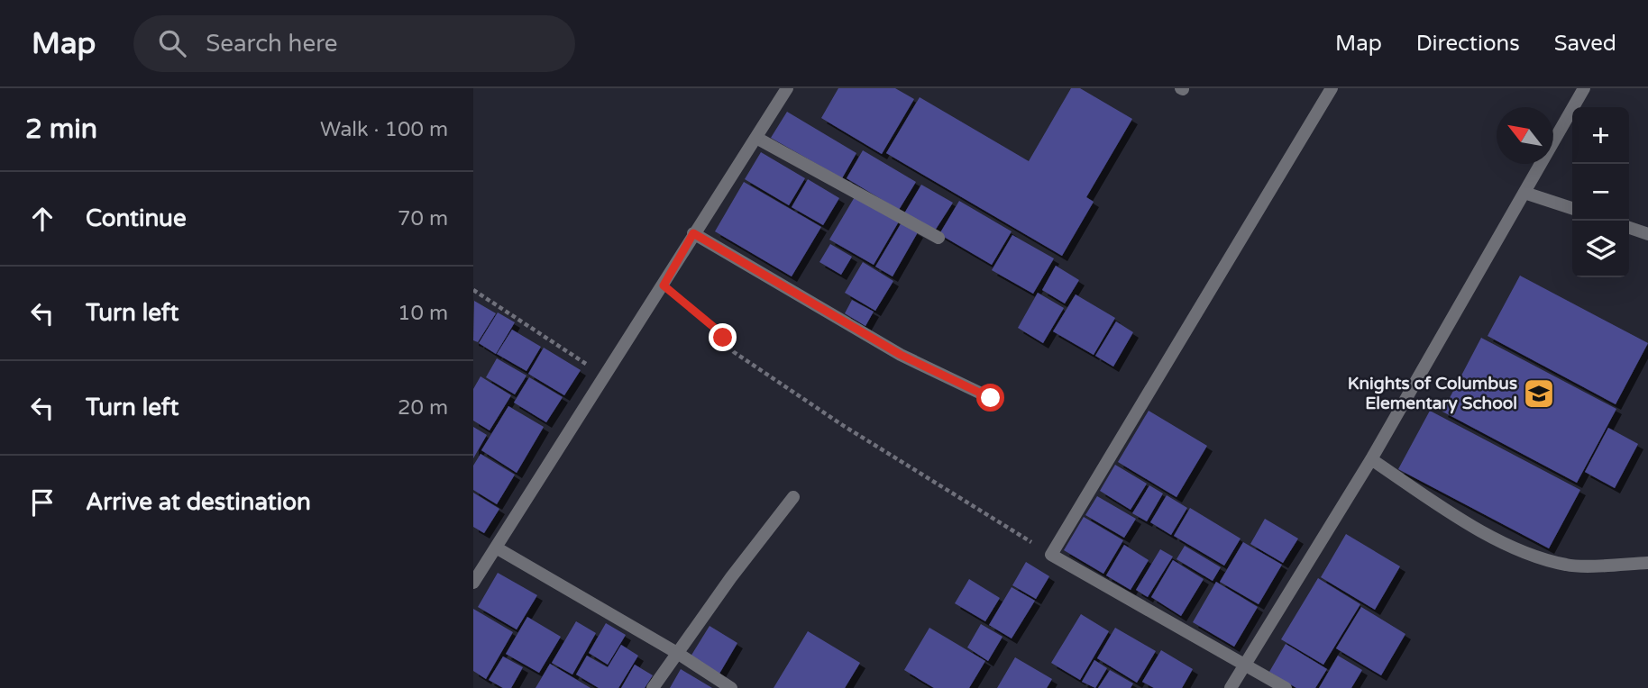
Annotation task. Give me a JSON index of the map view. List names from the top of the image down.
{
  "places": {
    "school or university": ["Knights of Columbus Elementary School"]
  },
  "north": "top left",
  "page": {
    "header": "Map",
    "search": "Search here",
    "nav": ["Map", "Directions", "Saved"],
    "heading": ["2 min", "Walk · 100 m"],
    "map_buttons": ["+", "−"],
    "list": [
      ["Continue", "70 m"],
      ["Turn left", "10 m"],
      ["Turn left", "20 m"],
      "Arrive at destination"
    ]
  }
}
